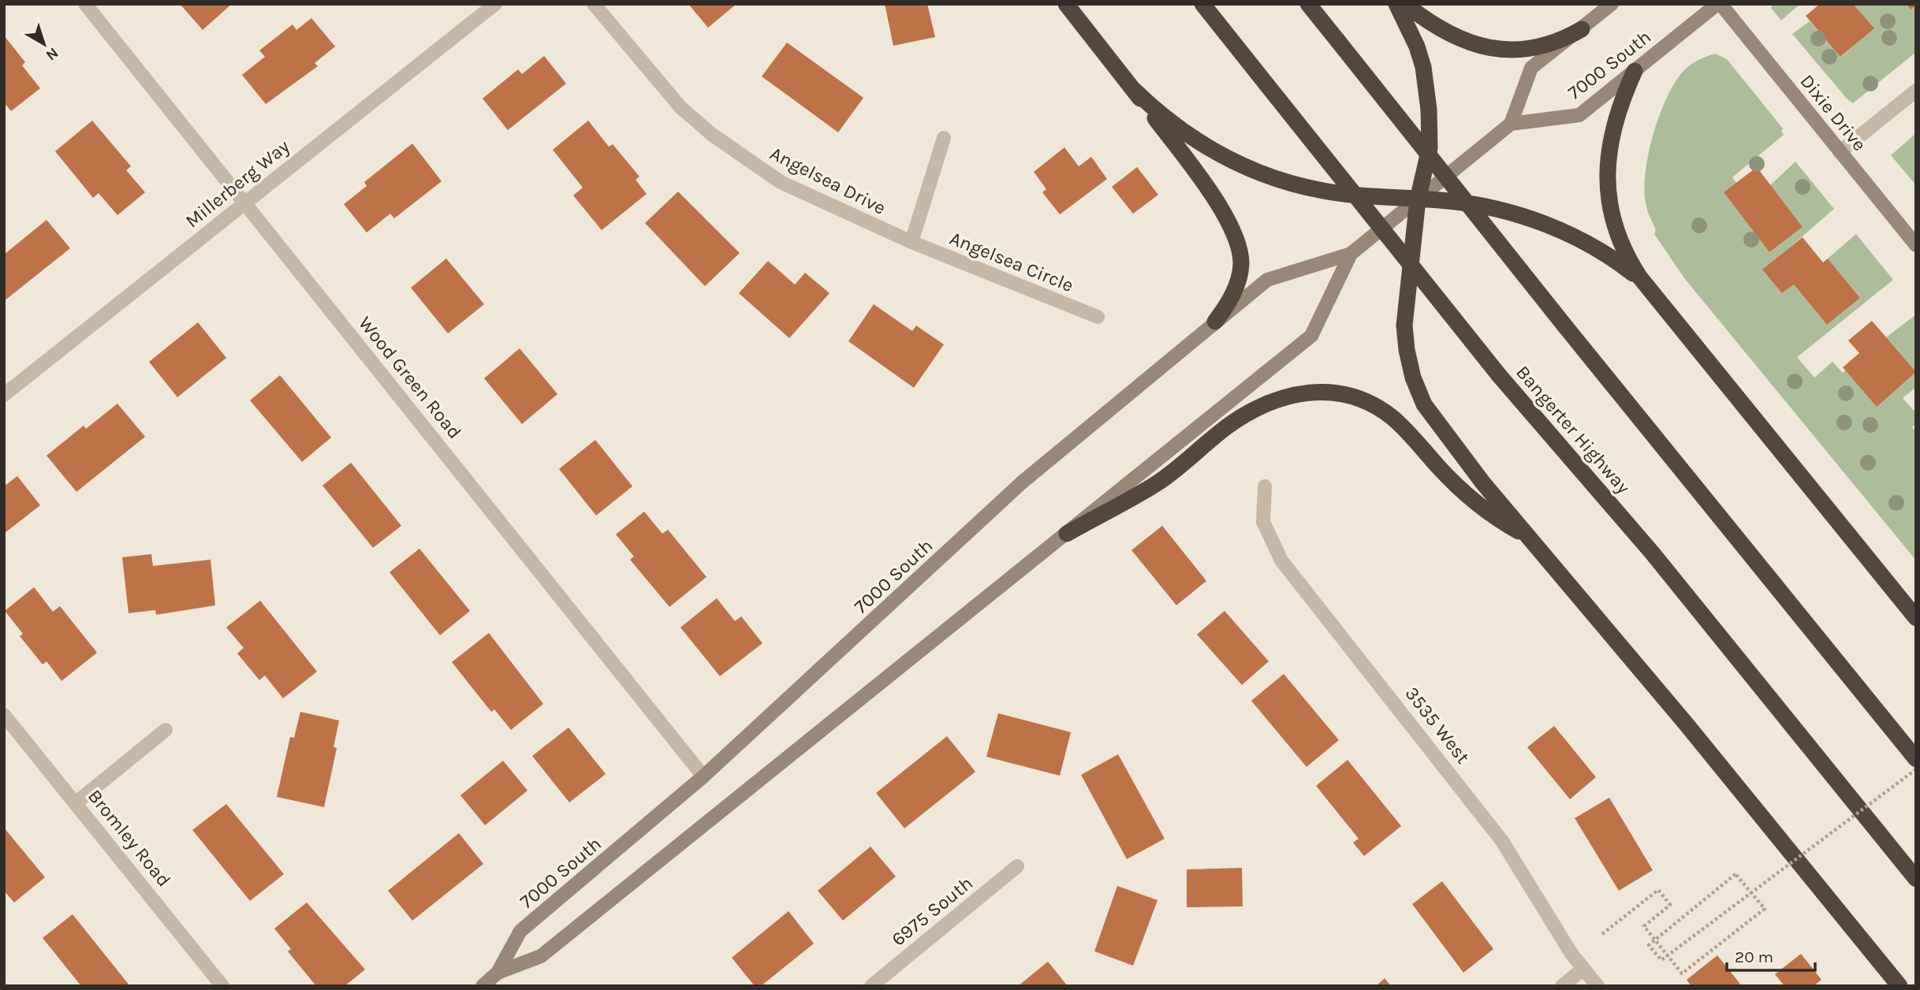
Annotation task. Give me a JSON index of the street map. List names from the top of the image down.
{
  "streets": {
    "highway": ["Bangerter Highway"],
    "main road": ["7000 South", "Dixie Drive"],
    "street": [
      "Angelsea Drive",
      "Millerberg Way",
      "Angelsea Circle",
      "Wood Green Road",
      "3535 West",
      "Bromley Road",
      "6975 South"
    ]
  },
  "crossings": [
    ["7000 South", "Dixie Drive"],
    ["7000 South", "Wood Green Road"],
    ["Angelsea Drive", "Angelsea Circle"],
    ["Millerberg Way", "Wood Green Road"]
  ],
  "scale_bar": "20 m",
  "north": "bottom right"
}
